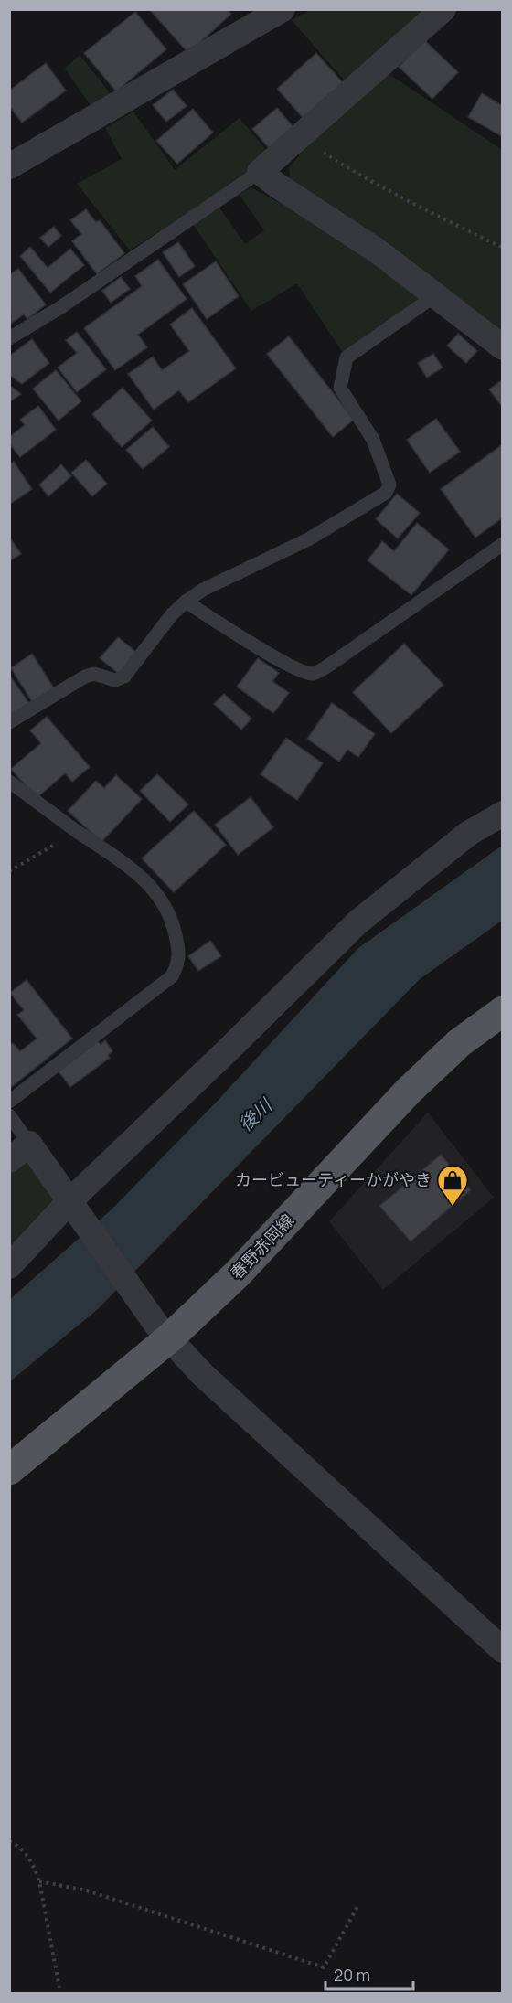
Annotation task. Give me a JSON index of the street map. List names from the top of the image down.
{
  "streets": {
    "main road": ["春野赤岡線"]
  },
  "water": ["後川"],
  "places": {
    "shop": ["カービューティーかがやき"]
  },
  "scale_bar": "20 m"
}
